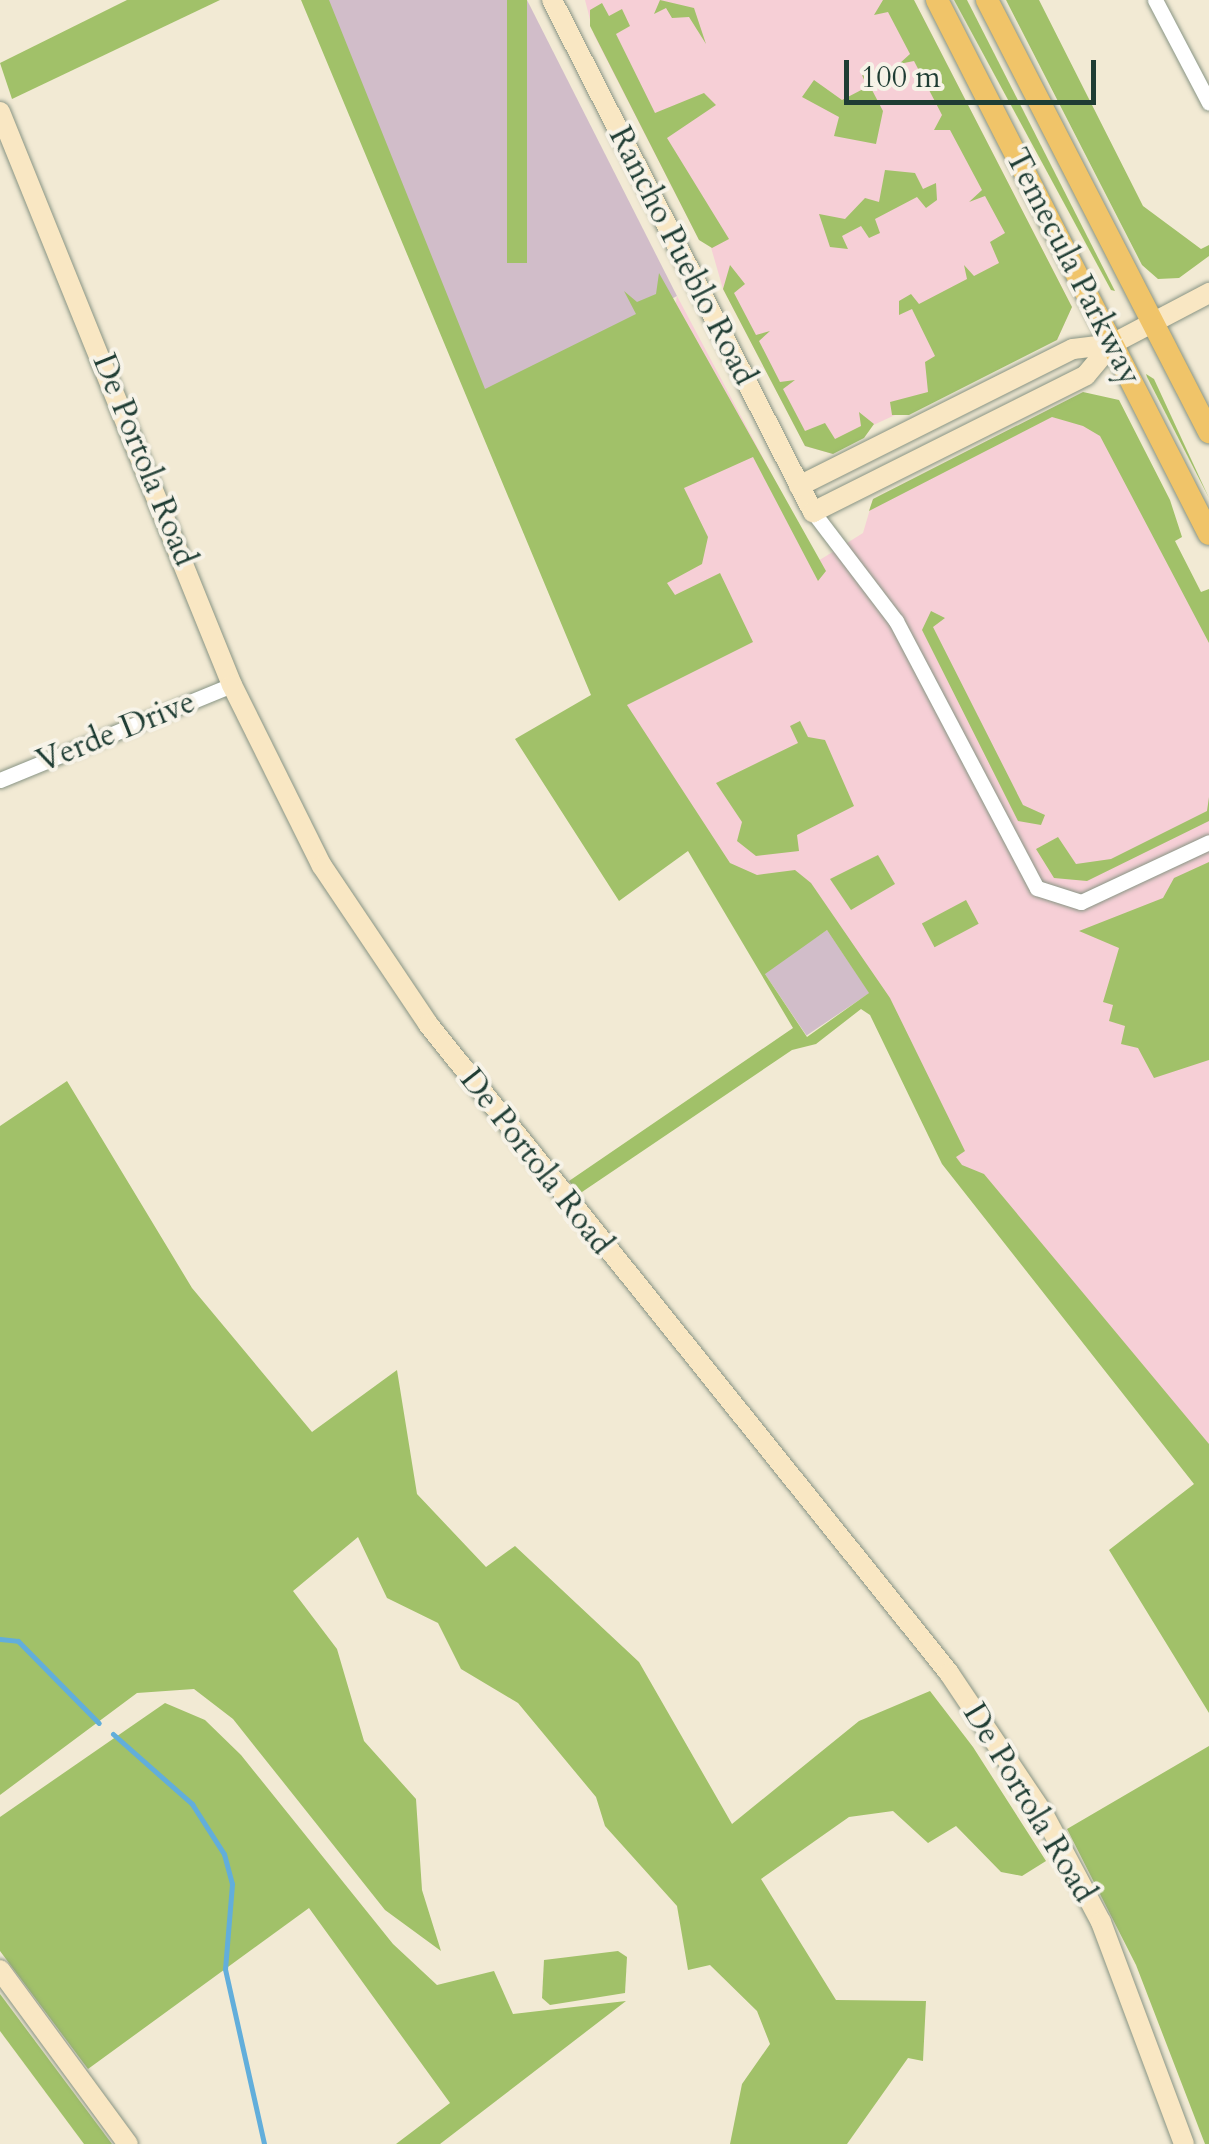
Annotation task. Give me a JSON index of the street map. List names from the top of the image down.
{
  "streets": {
    "main road": ["Rancho Pueblo Road", "Temecula Parkway", "De Portola Road"],
    "street": ["Verde Drive"]
  },
  "crossings": [
    ["De Portola Road", "Verde Drive"]
  ],
  "scale_bar": "100 m"
}
